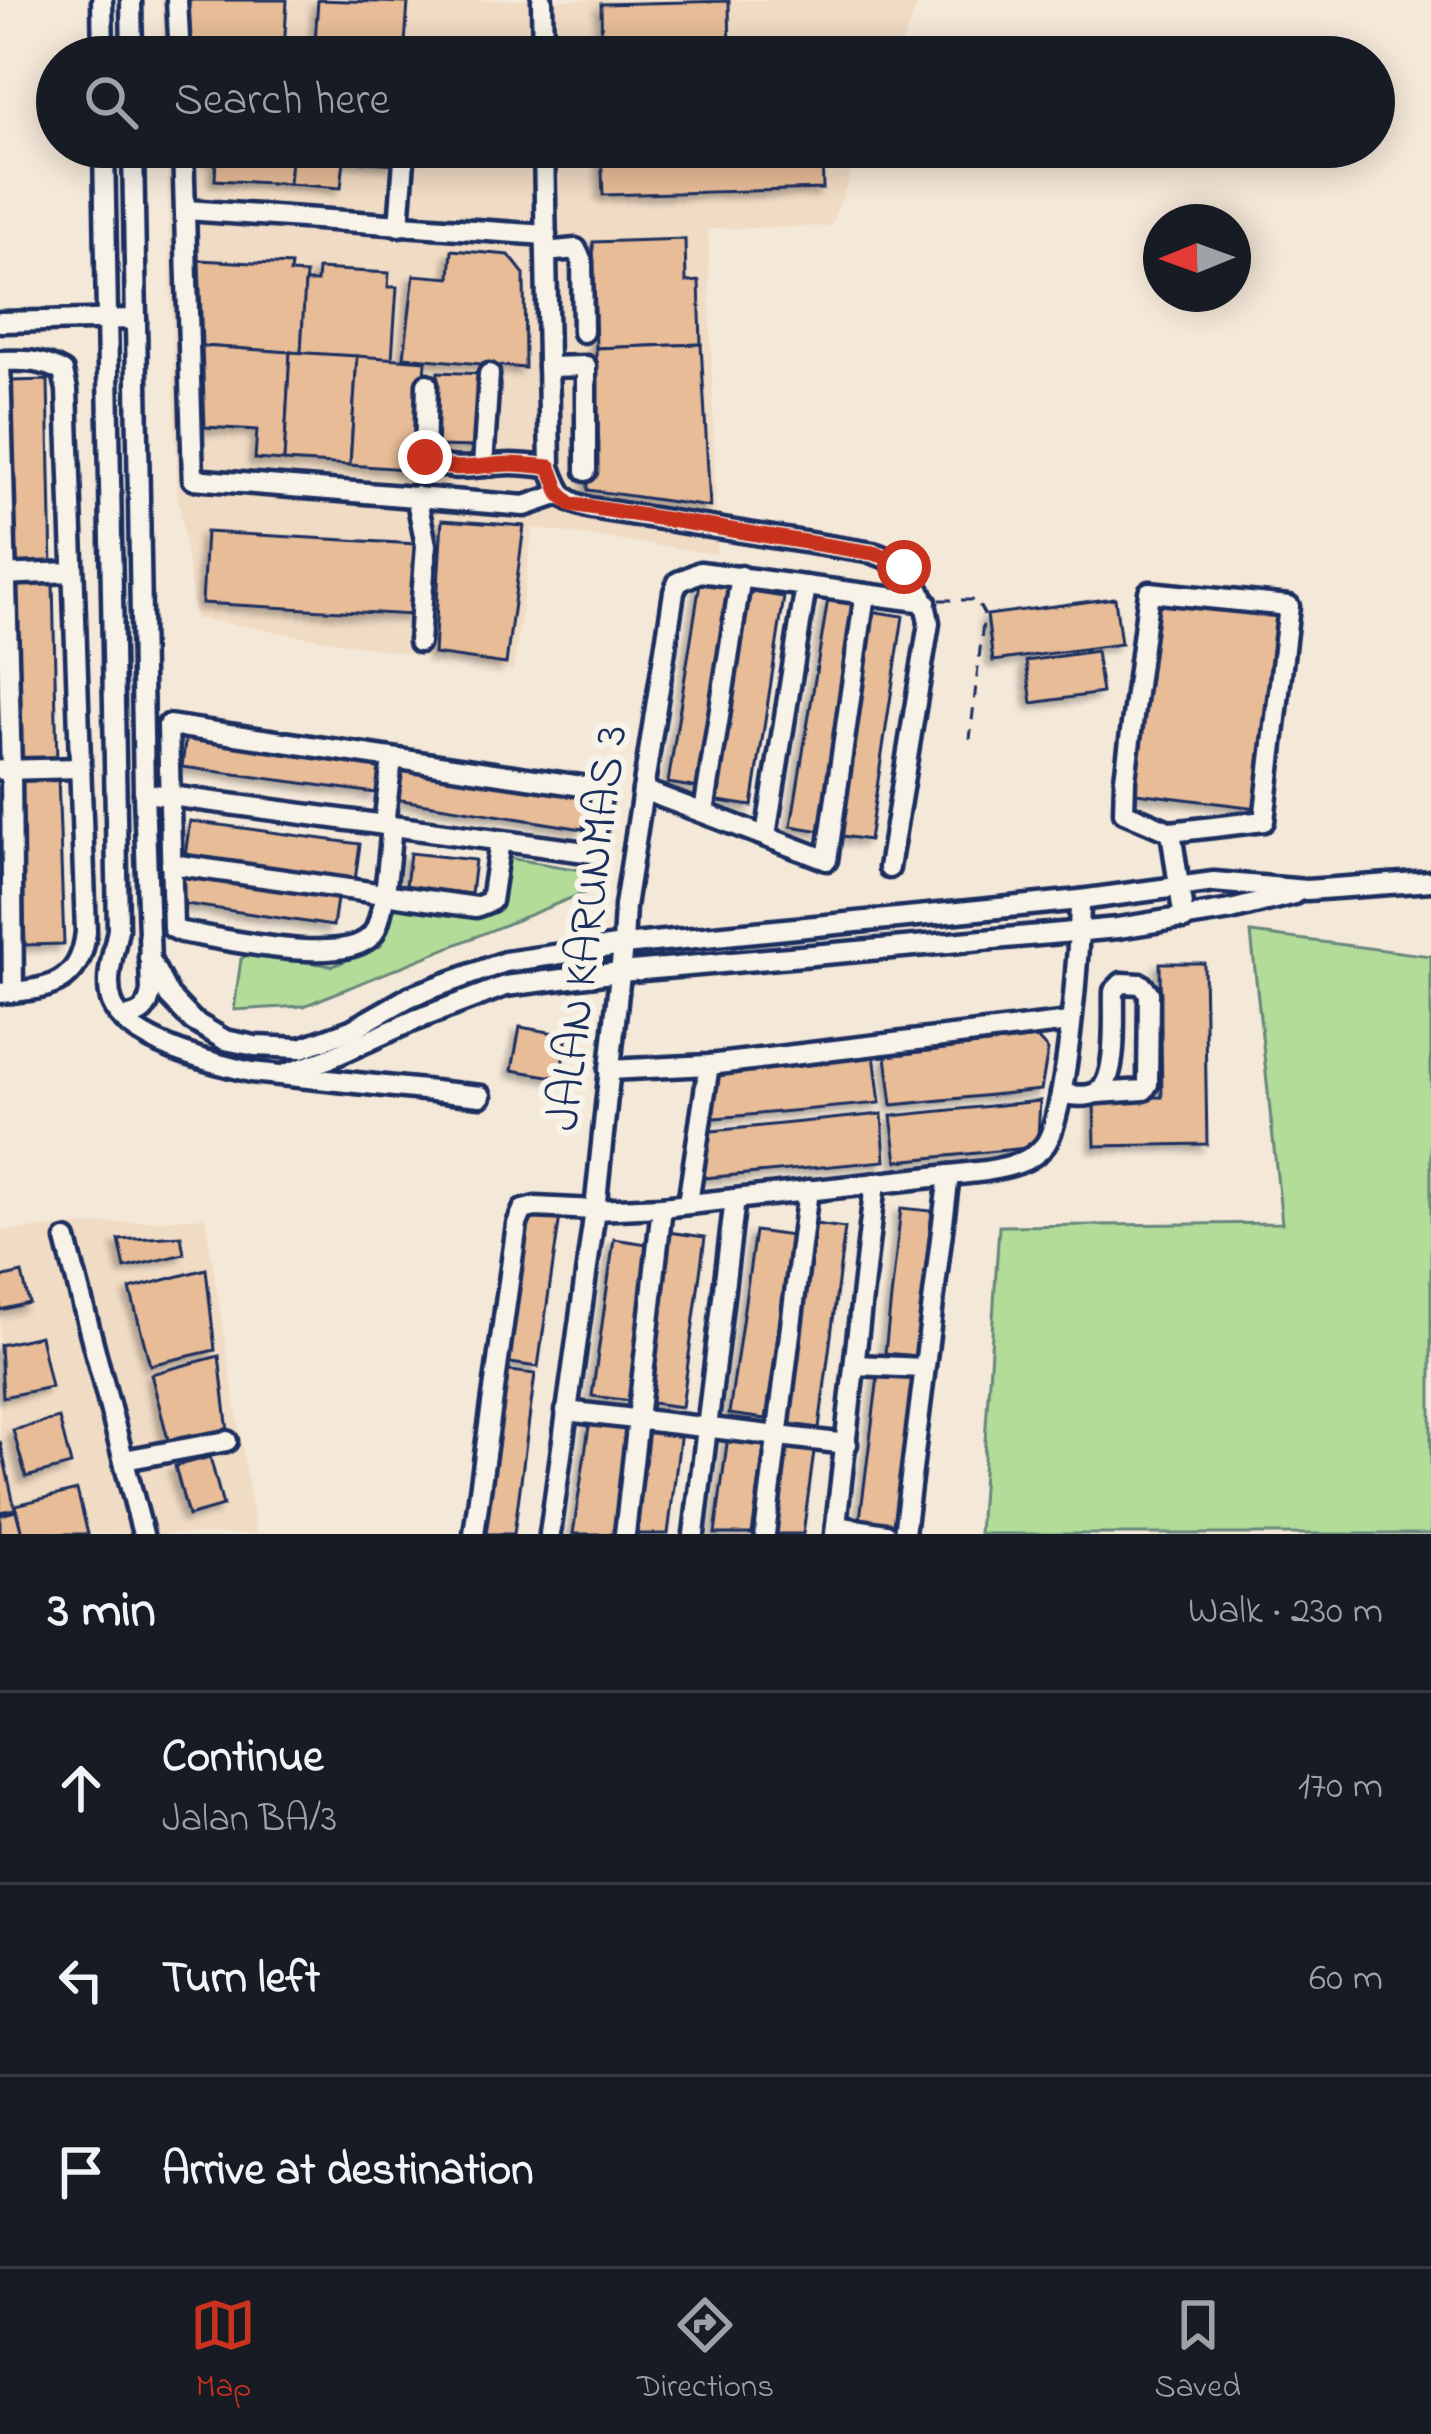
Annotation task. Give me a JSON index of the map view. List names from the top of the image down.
{
  "streets": {
    "street": ["JALAN KARUNMAS 3"]
  },
  "north": "left",
  "page": {
    "search": "Search here",
    "heading": ["3 min", "Walk · 230 m"],
    "list": [
      ["Continue", "Jalan BA/3", "170 m"],
      ["Turn left", "60 m"],
      "Arrive at destination"
    ],
    "nav": ["Map", "Directions", "Saved"]
  }
}
